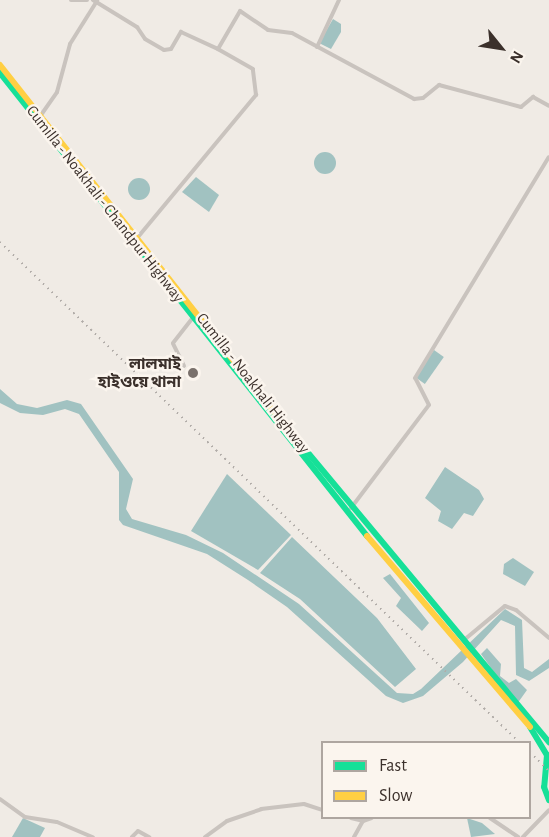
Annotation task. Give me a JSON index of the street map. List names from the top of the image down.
{
  "streets": {
    "main road": ["Cumilla - Noakhali - Chandpur Highway", "Cumilla - Noakhali Highway"]
  },
  "crossings": [
    ["Cumilla - Noakhali - Chandpur Highway", "Cumilla - Noakhali Highway"]
  ],
  "places": ["লালমাই হাইওয়ে থানা"],
  "legend": ["Fast", "Slow"],
  "north": "bottom right"
}
